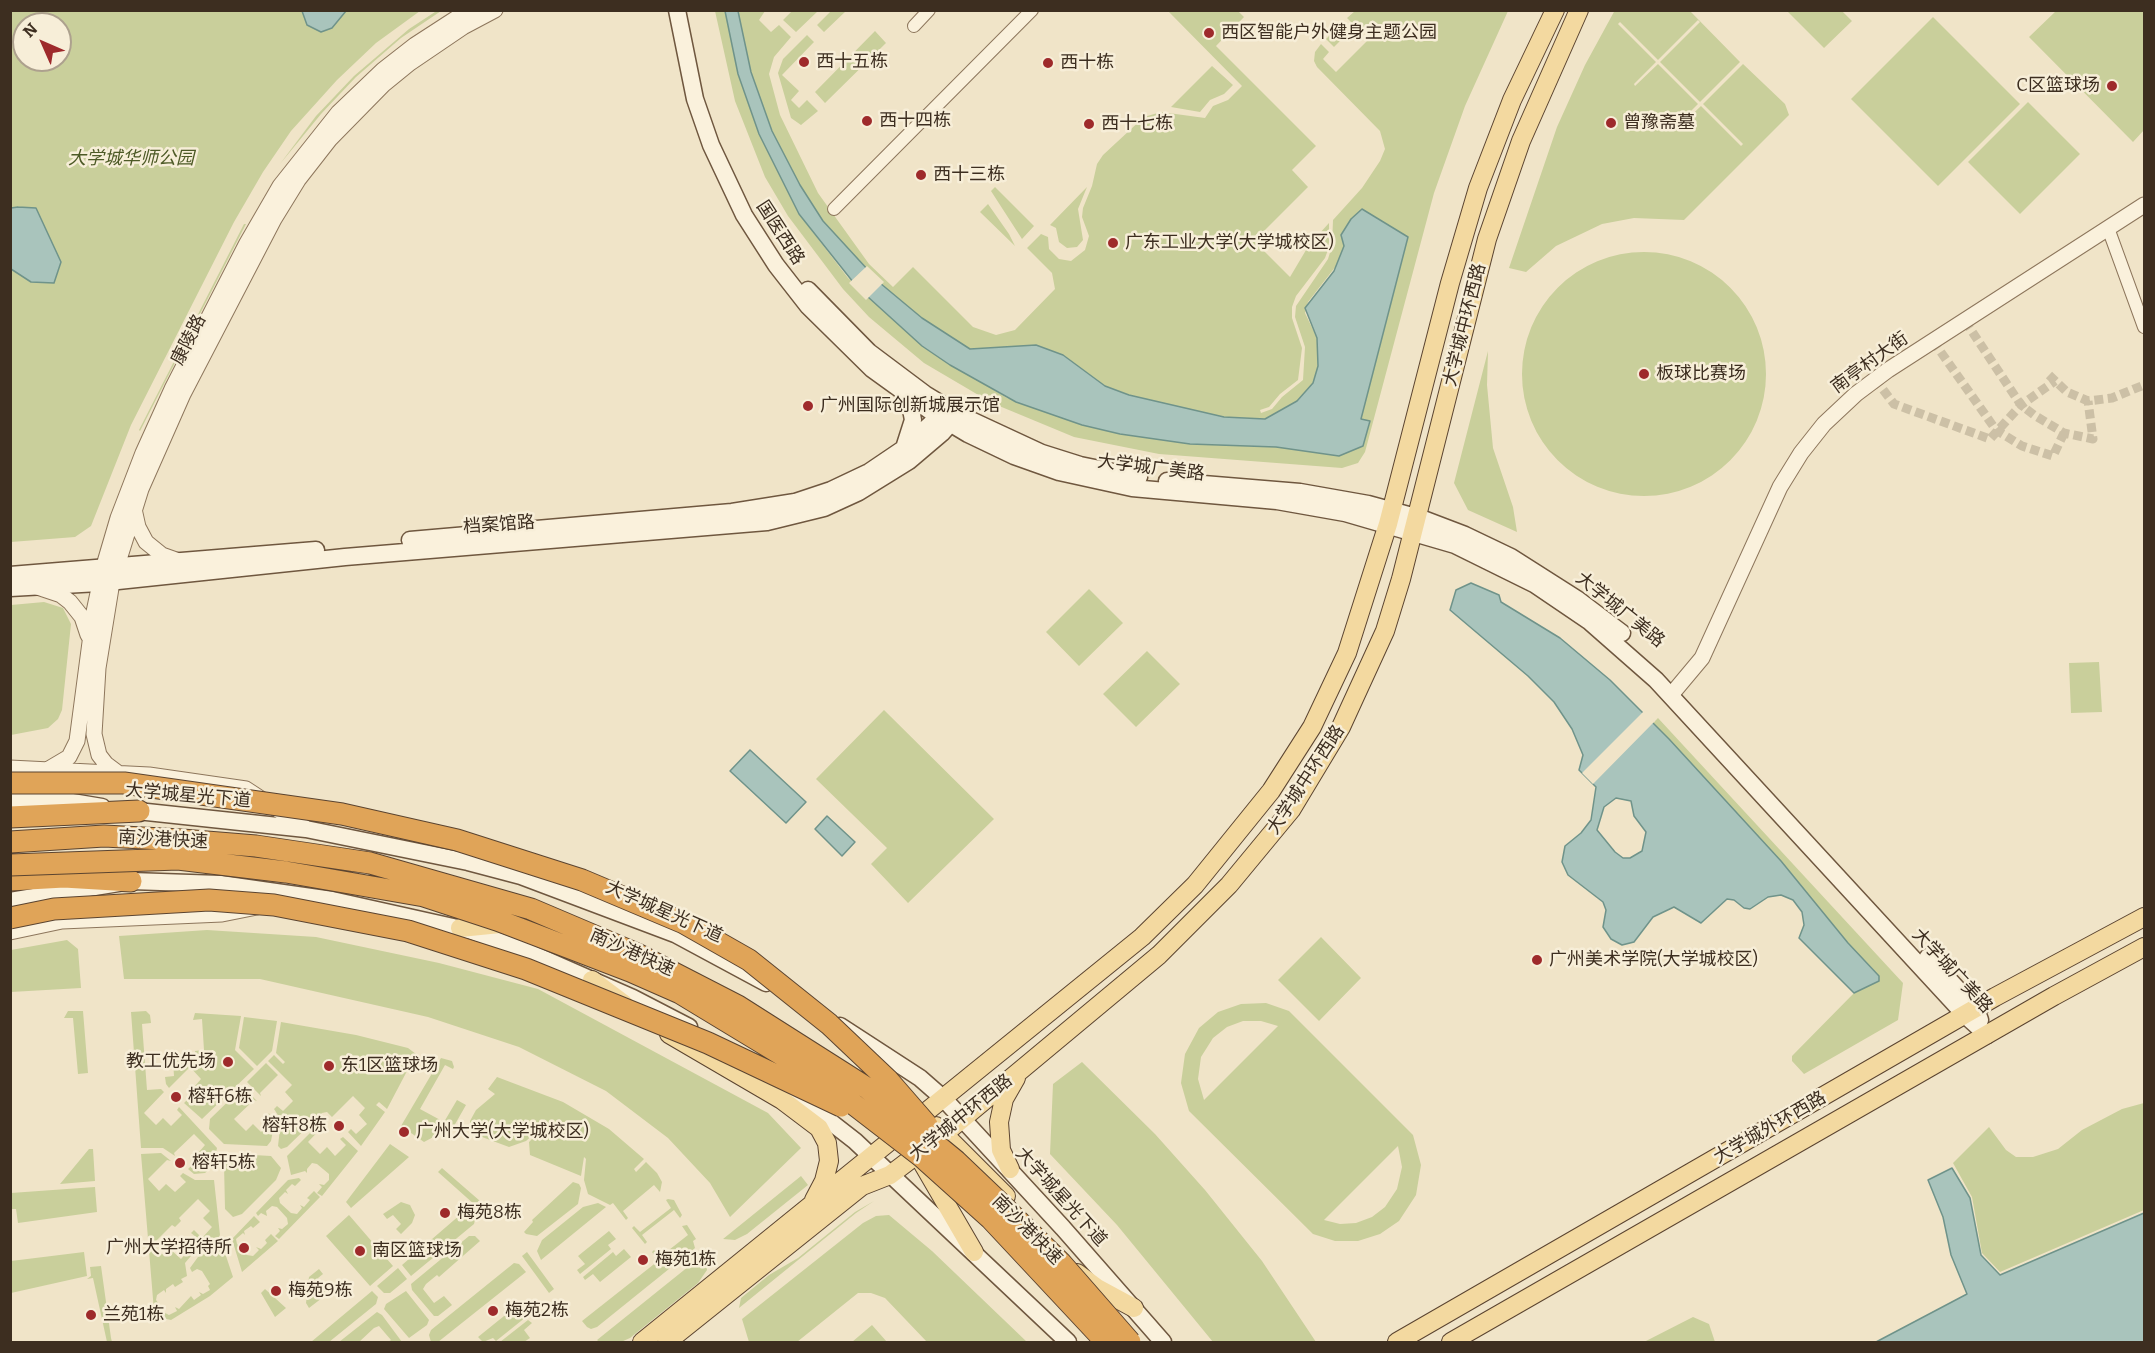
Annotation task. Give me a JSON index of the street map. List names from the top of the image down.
{
  "streets": {
    "highway": ["南沙港快速"],
    "main road": [
      "国医西路",
      "大学城中环西路",
      "大学城广美路",
      "档案馆路",
      "大学城星光下道",
      "大学城外环西路"
    ],
    "street": ["康陵路", "南亭村大街"]
  },
  "crossings": [
    ["国医西路", "大学城广美路"],
    ["国医西路", "档案馆路"],
    ["大学城中环西路", "大学城广美路"],
    ["大学城中环西路", "大学城星光下道"],
    ["大学城中环西路", "南沙港快速"],
    ["康陵路", "档案馆路"],
    ["南亭村大街", "大学城广美路"],
    ["大学城广美路", "档案馆路"],
    ["大学城广美路", "大学城外环西路"]
  ],
  "parks": ["大学城华师公园"],
  "places": [
    "西区智能户外健身主题公园",
    "西十五栋",
    "西十栋",
    "C区篮球场",
    "西十四栋",
    "曾豫斋墓",
    "西十七栋",
    "西十三栋",
    "广东工业大学(大学城校区)",
    "板球比赛场",
    "广州国际创新城展示馆",
    "广州美术学院(大学城校区)",
    "教工优先场",
    "东1区篮球场",
    "榕轩6栋",
    "榕轩8栋",
    "广州大学(大学城校区)",
    "榕轩5栋",
    "梅苑8栋",
    "广州大学招待所",
    "南区篮球场",
    "梅苑1栋",
    "梅苑9栋",
    "梅苑2栋",
    "兰苑1栋"
  ],
  "north": "top left"
}
